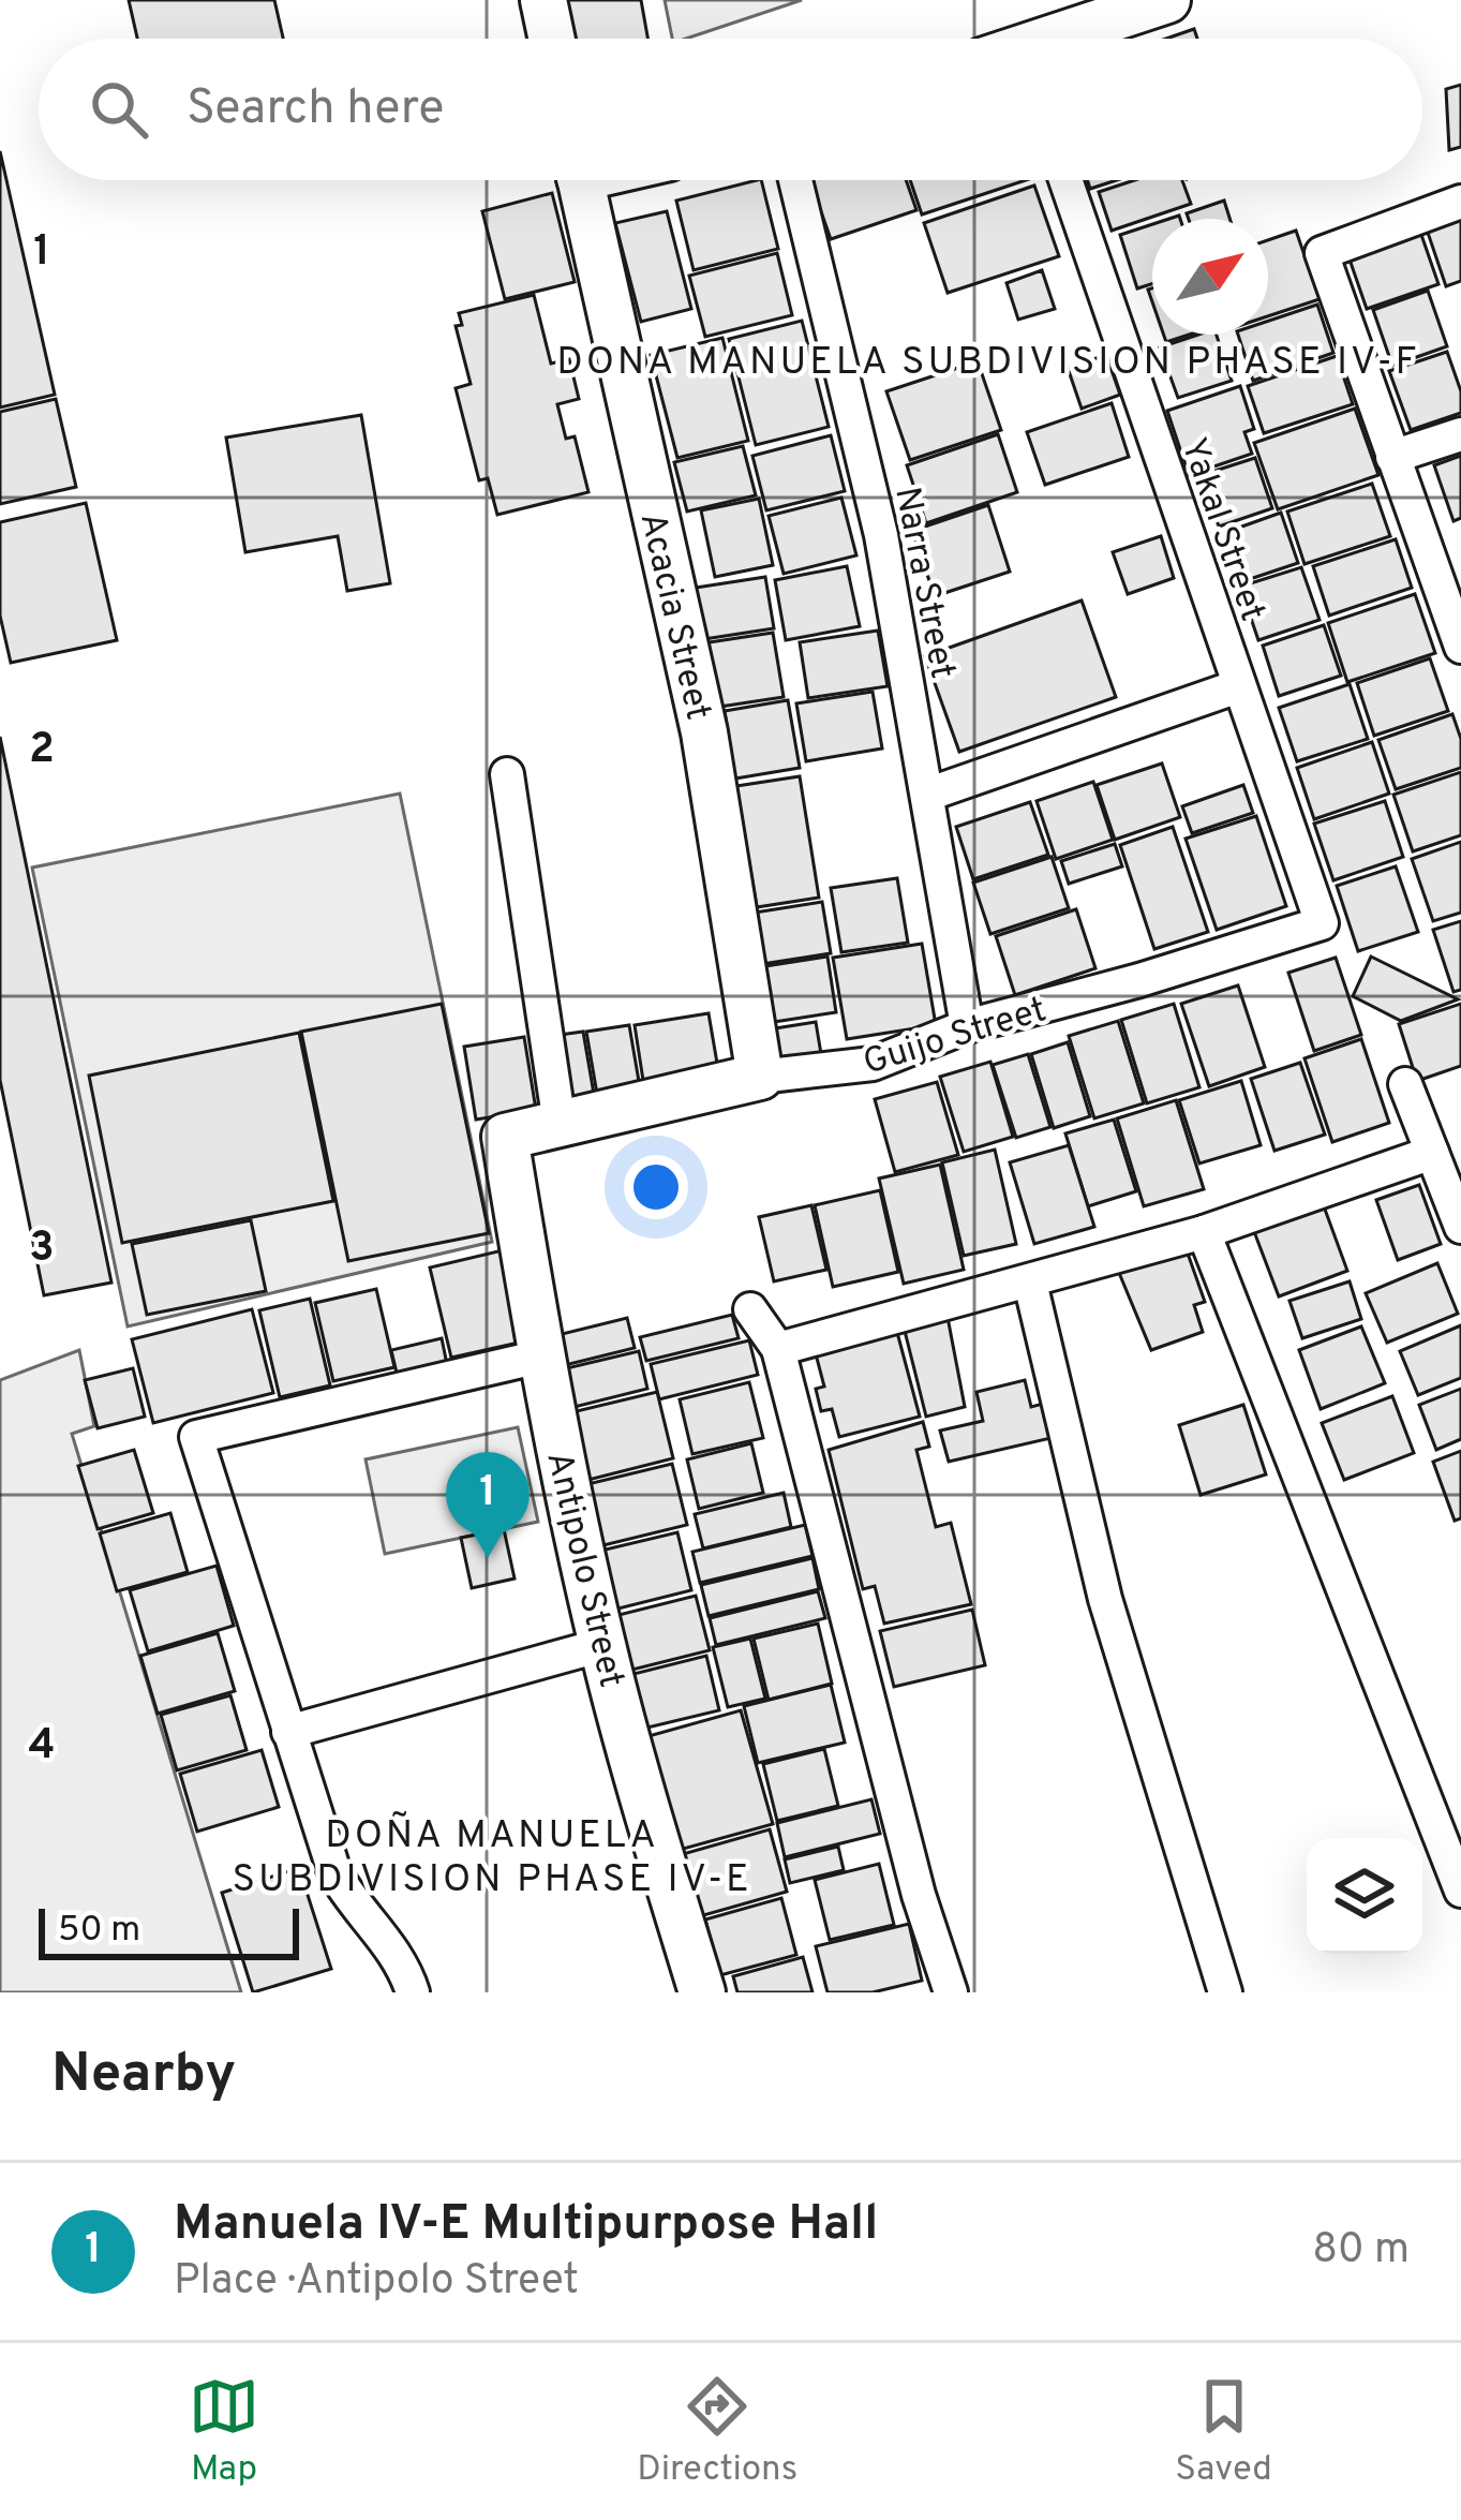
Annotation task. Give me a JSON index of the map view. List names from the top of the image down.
{
  "streets": {
    "street": [
      "Yakal Street",
      "Narra Street",
      "Acacia Street",
      "Guijo Street",
      "Antipolo Street"
    ]
  },
  "crossings": [
    ["Yakal Street", "Guijo Street"],
    ["Narra Street", "Guijo Street"],
    ["Acacia Street", "Guijo Street"],
    ["Guijo Street", "Antipolo Street"]
  ],
  "districts": ["DONA MANUELA SUBDIVISION PHASE IV-F", "DOÑA MANUELA SUBDIVISION PHASE IV-E"],
  "scale_bar": "50 m",
  "north": "top right",
  "page": {
    "search": "Search here",
    "pins": "1",
    "scale": "50 m",
    "heading": "Nearby",
    "list": [
      {
        "mark": "1",
        "name": "Manuela IV-E Multipurpose Hall",
        "note": "Place · Antipolo Street",
        "value": "80 m"
      }
    ],
    "nav": ["Map", "Directions", "Saved"]
  },
  "grid": {
    "rows": [
      "1",
      "2",
      "3",
      "4"
    ]
  }
}
